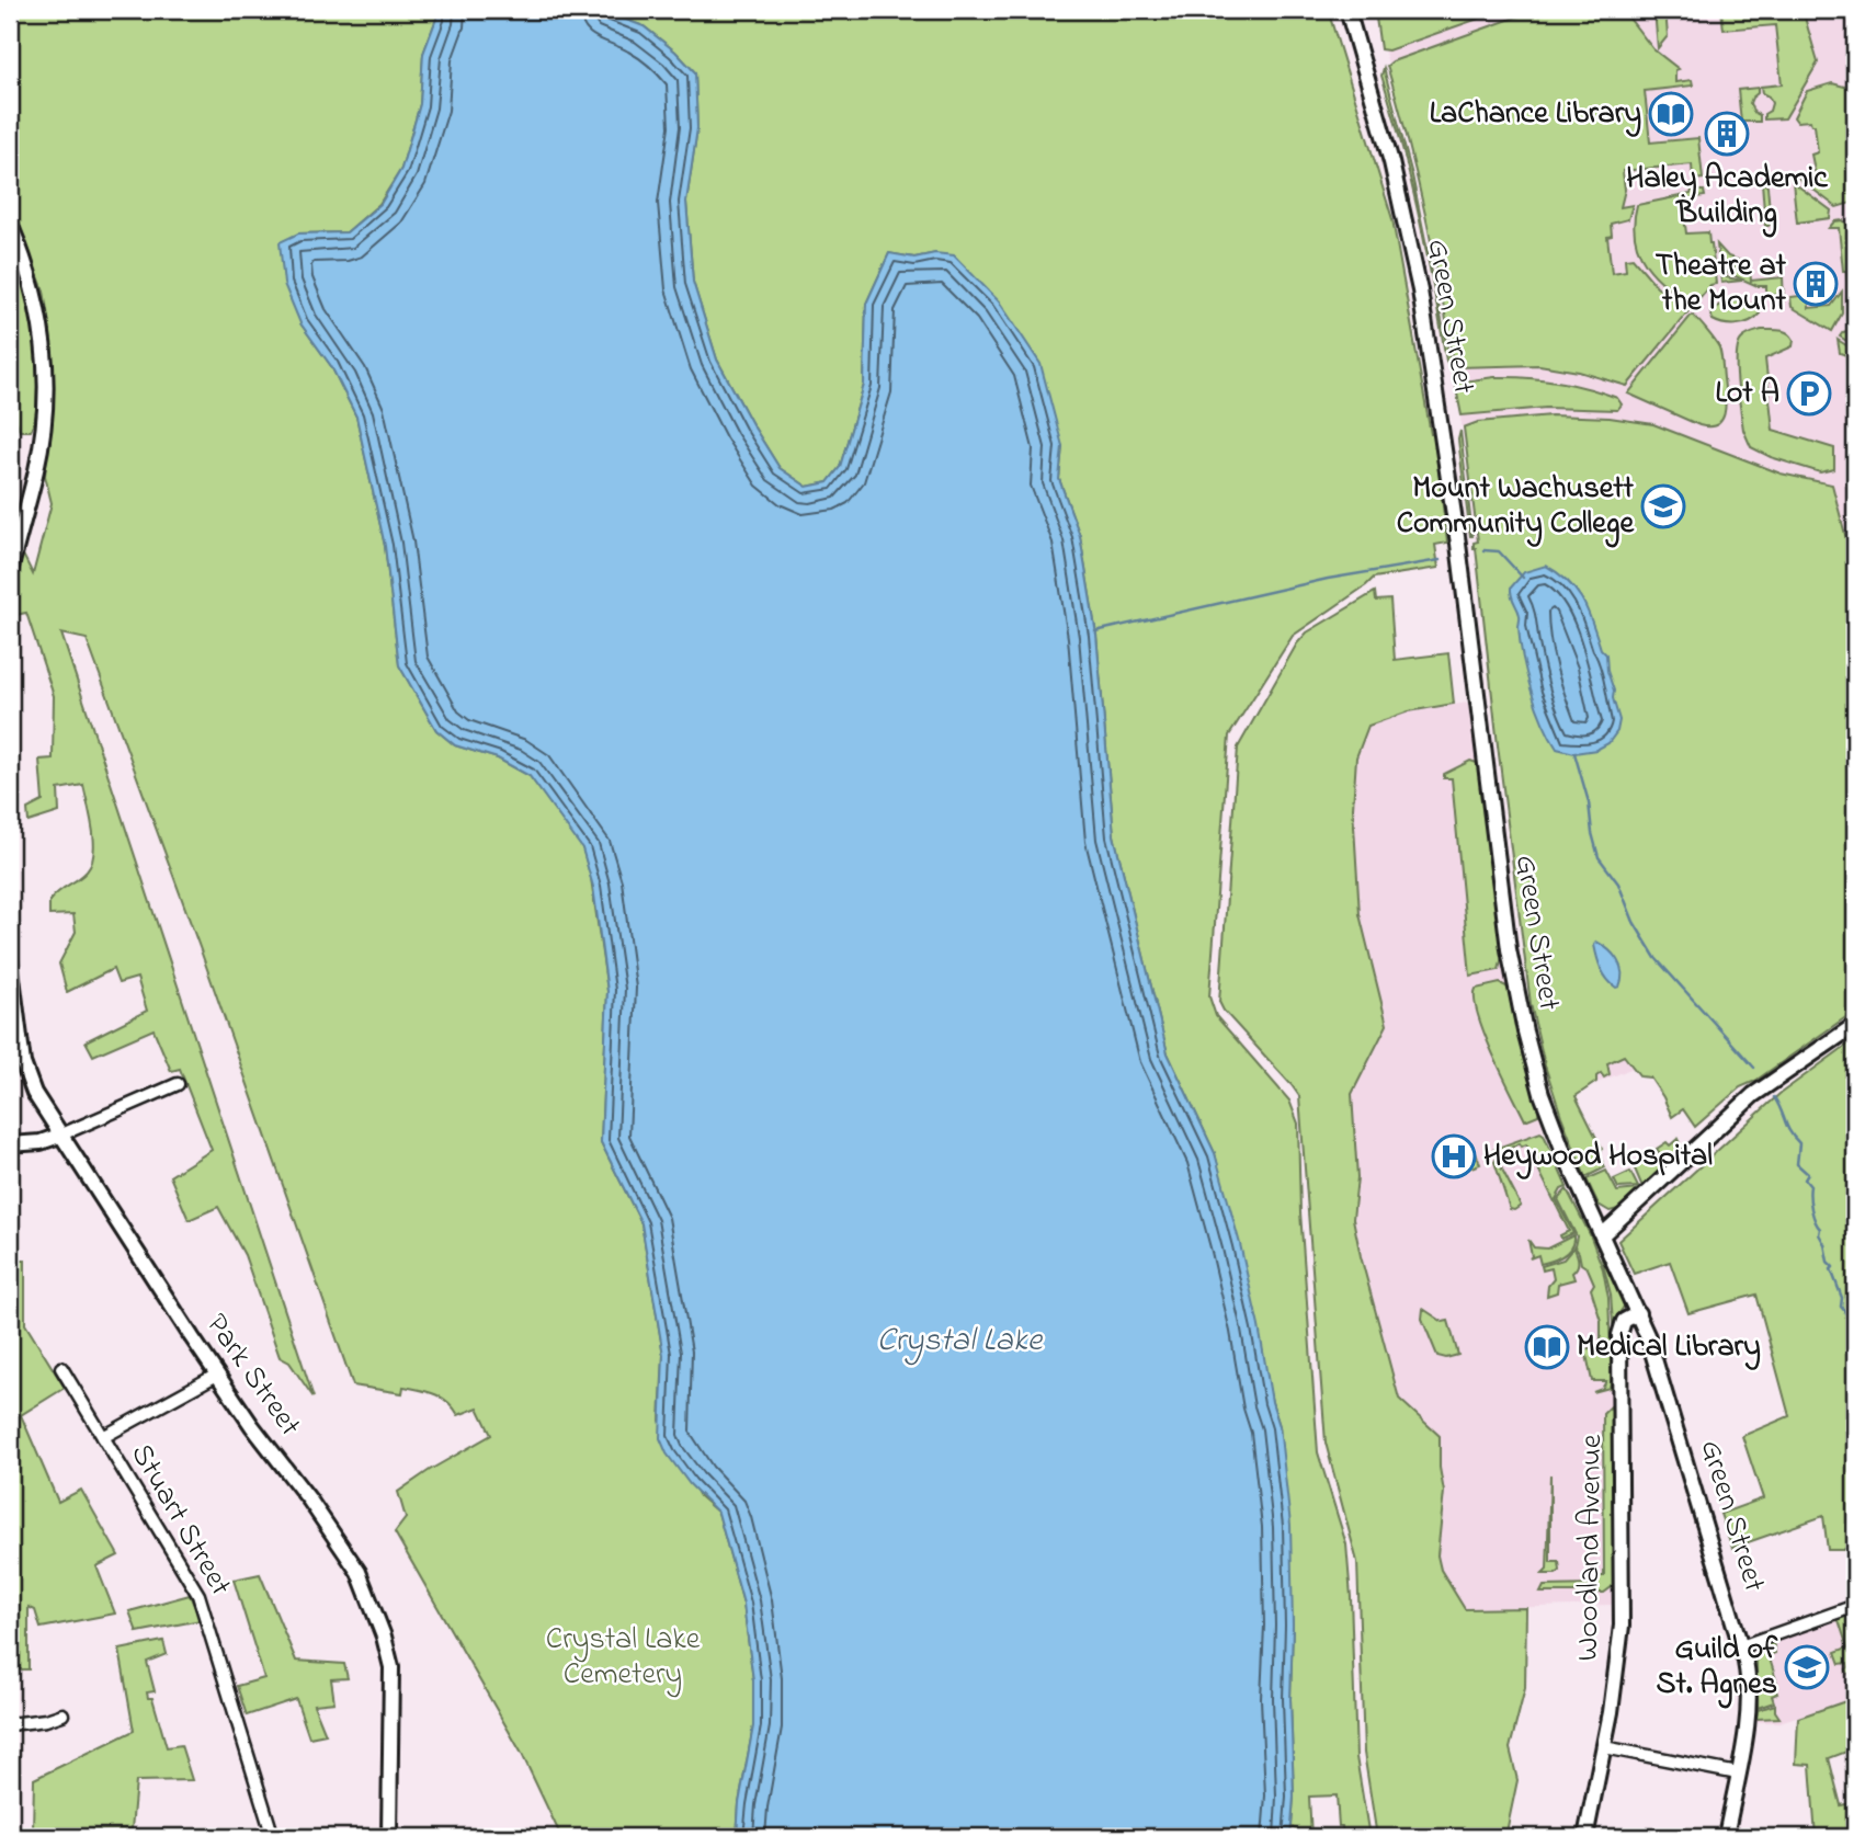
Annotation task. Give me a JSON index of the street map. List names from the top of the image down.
{
  "streets": {
    "street": [
      "Green Street",
      "Park Street",
      "Stuart Street",
      "Woodland Avenue"
    ]
  },
  "crossings": [
    ["Green Street", "Woodland Avenue"]
  ],
  "water": ["Crystal Lake"],
  "parks": ["Crystal Lake Cemetery"],
  "places": {
    "library": ["LaChance Library", "Medical Library"],
    "building": ["Haley Academic Building", "Theatre at the Mount"],
    "parking": ["Lot A"],
    "school or university": ["Mount Wachusett Community College", "Guild of St. Agnes"],
    "hospital": ["Heywood Hospital"]
  }
}
